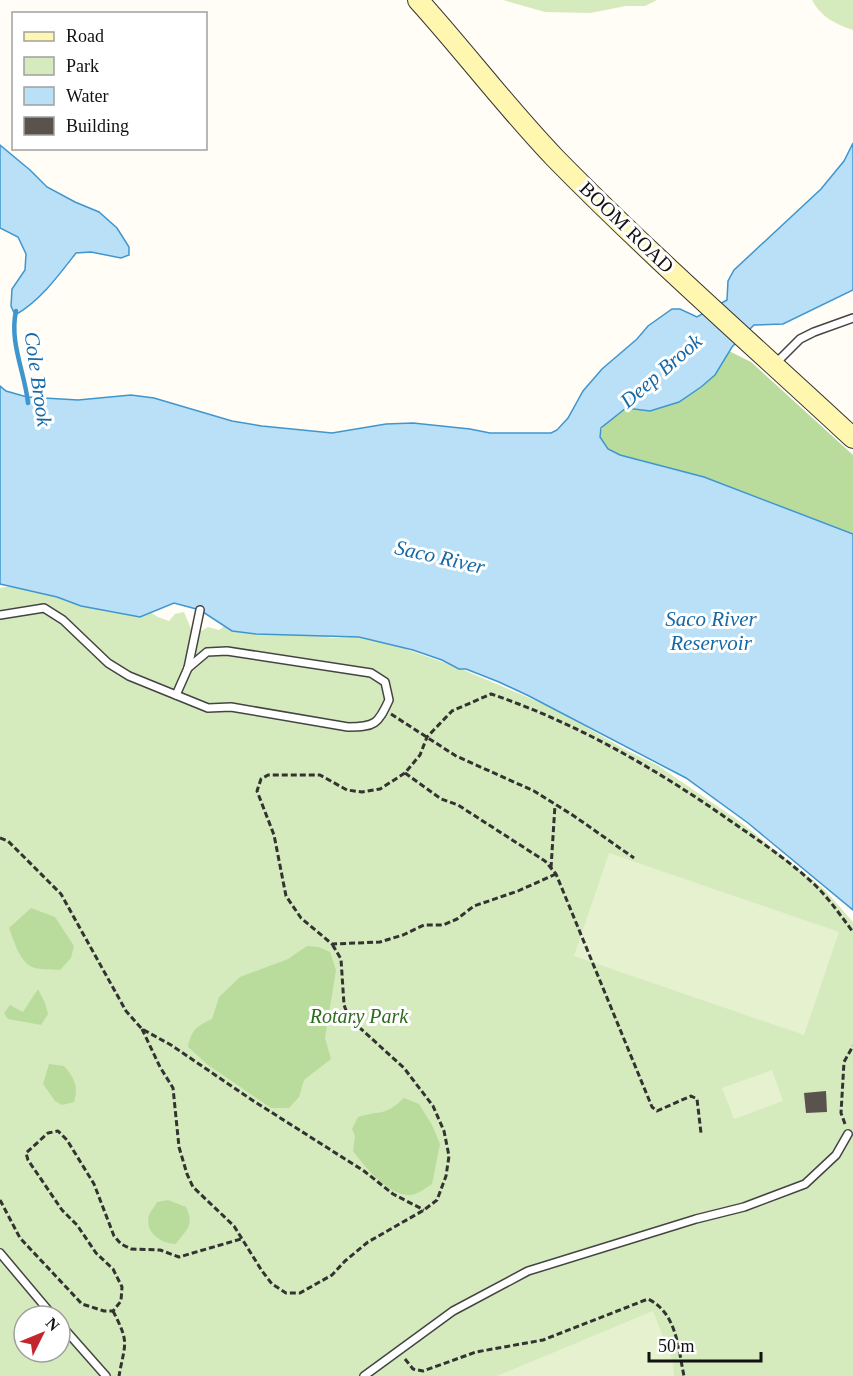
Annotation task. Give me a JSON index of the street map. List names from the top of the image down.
{
  "streets": {
    "street": ["BOOM ROAD"]
  },
  "water": [
    "Deep Brook",
    "Cole Brook",
    "Saco River",
    "Saco River Reservoir"
  ],
  "parks": ["Rotary Park"],
  "legend": [
    "Road",
    "Park",
    "Water",
    "Building"
  ],
  "scale_bar": "50 m",
  "north": "top right"
}
